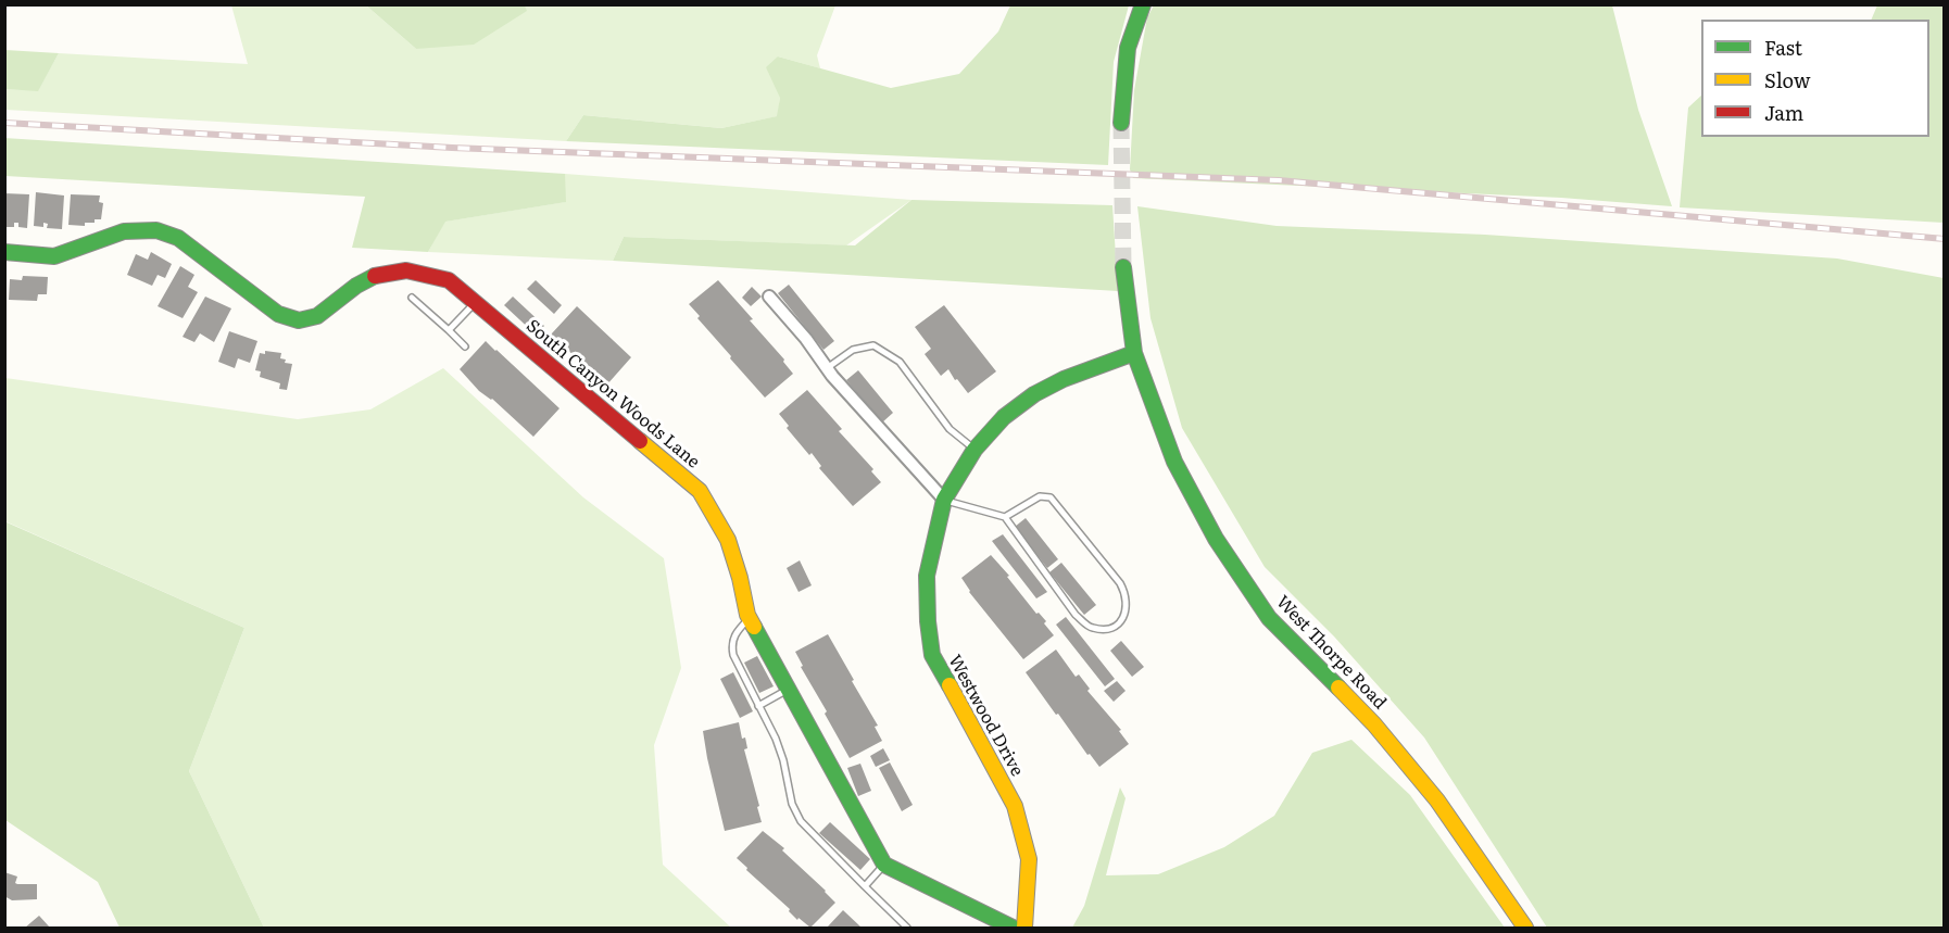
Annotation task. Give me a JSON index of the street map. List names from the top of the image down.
{
  "streets": {
    "street": ["South Canyon Woods Lane", "West Thorpe Road", "Westwood Drive"]
  },
  "crossings": [
    ["West Thorpe Road", "Westwood Drive"]
  ],
  "legend": ["Fast", "Slow", "Jam"]
}
